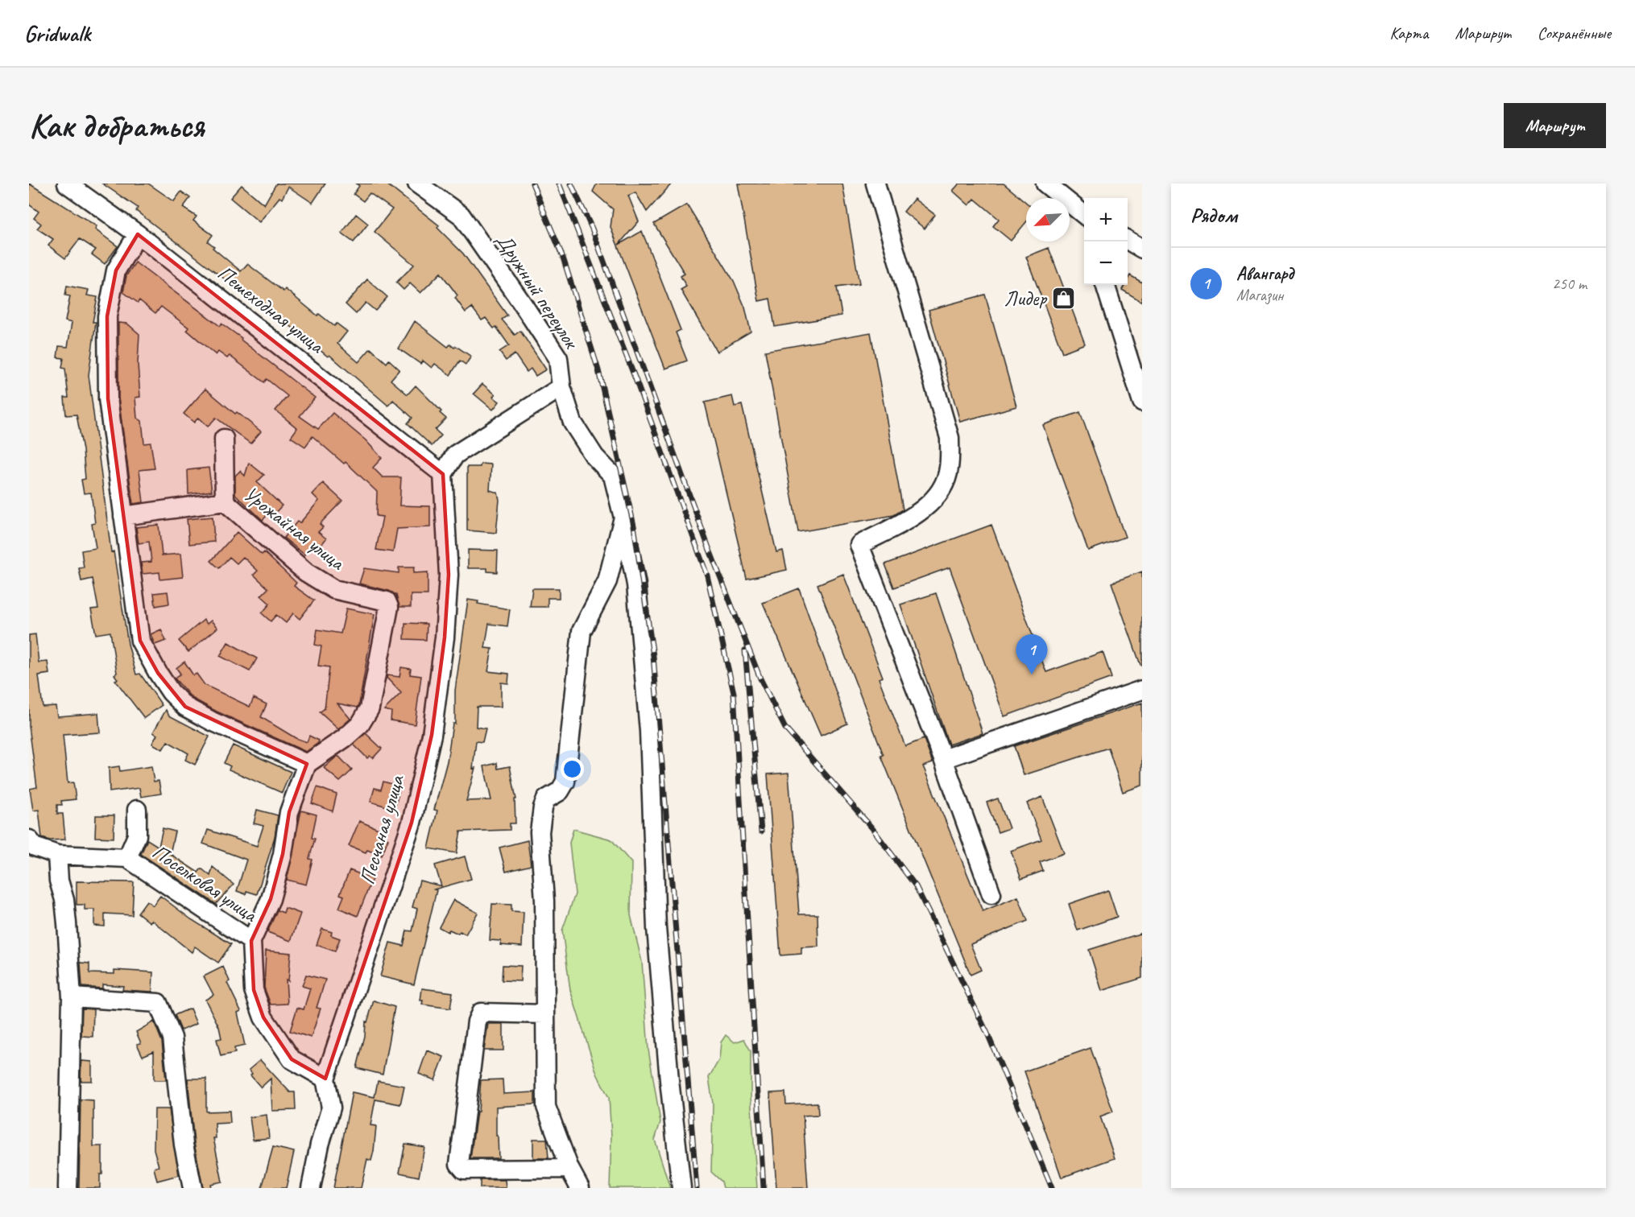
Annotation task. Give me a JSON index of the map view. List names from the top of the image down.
{
  "streets": {
    "street": [
      "Дружный переулок",
      "Пешеходная улица",
      "Урожайная улица",
      "Песчаная улица",
      "Поселковая улица"
    ]
  },
  "crossings": [
    ["Пешеходная улица", "Песчаная улица"],
    ["Песчаная улица", "Поселковая улица"]
  ],
  "places": {
    "shop": ["Лидер"]
  },
  "north": "bottom left",
  "page": {
    "header": "Gridwalk",
    "nav": ["Карта", "Маршрут", "Сохранённые"],
    "buttons": "Маршрут",
    "title": "Как добраться",
    "heading": "Рядом",
    "map_buttons": ["+", "−"],
    "list": [
      {
        "mark": "1",
        "name": "Авангард",
        "note": "Магазин",
        "value": "250 m"
      }
    ],
    "pins": "1"
  }
}
